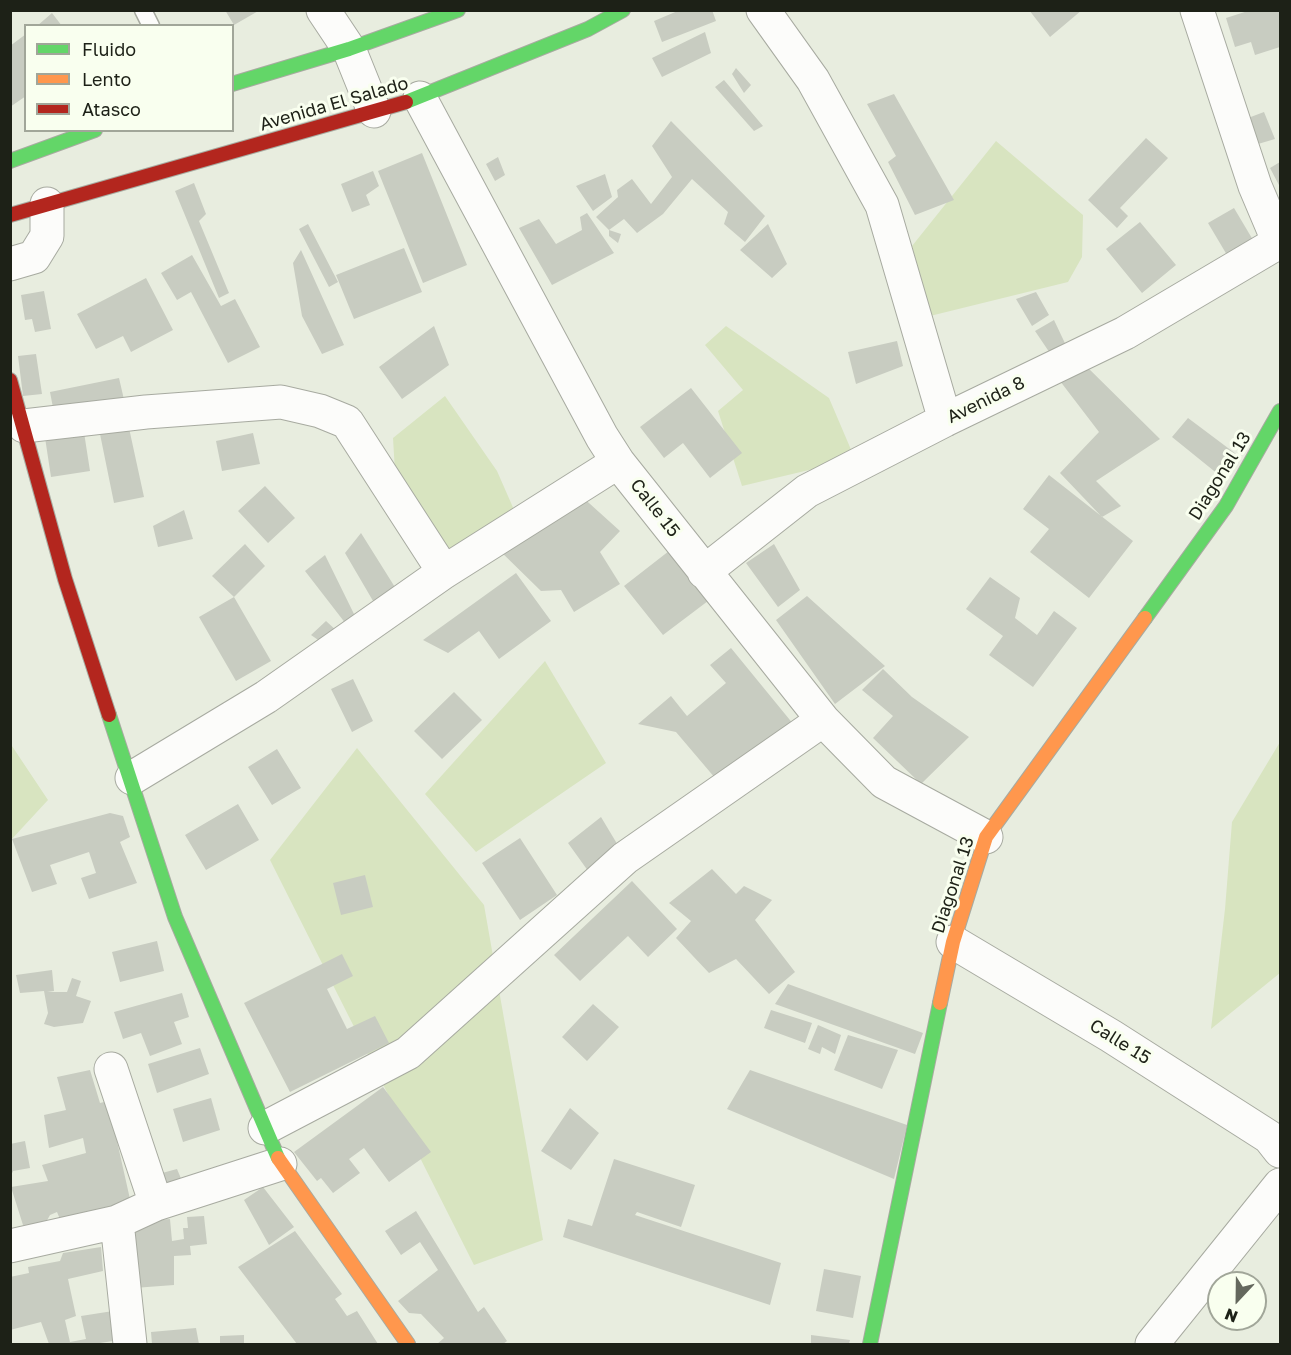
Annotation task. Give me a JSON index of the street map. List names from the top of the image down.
{
  "streets": {
    "street": [
      "Avenida El Salado",
      "Avenida 8",
      "Diagonal 13",
      "Calle 15"
    ]
  },
  "crossings": [
    ["Avenida El Salado", "Calle 15"],
    ["Avenida 8", "Calle 15"],
    ["Diagonal 13", "Calle 15"]
  ],
  "legend": ["Fluido", "Lento", "Atasco"],
  "north": "bottom"
}
